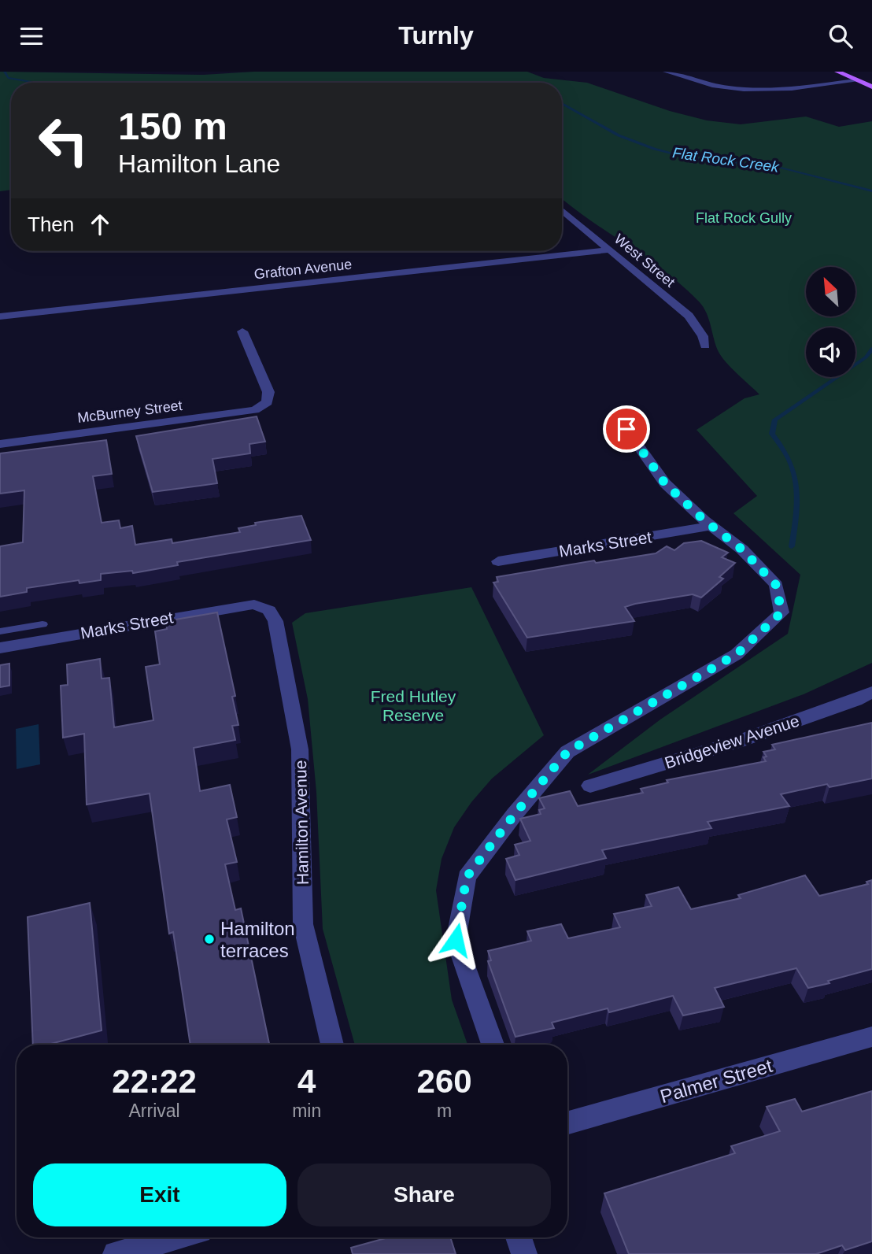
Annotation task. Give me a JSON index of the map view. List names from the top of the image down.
{
  "streets": {
    "street": [
      "West Street",
      "Grafton Avenue",
      "McBurney Street",
      "Marks Street",
      "Bridgeview Avenue",
      "Hamilton Avenue",
      "Palmer Street"
    ]
  },
  "crossings": [
    ["West Street", "Grafton Avenue"],
    ["Marks Street", "Hamilton Avenue"]
  ],
  "water": ["Flat Rock Creek"],
  "parks": ["Flat Rock Gully", "Fred Hutley Reserve"],
  "places": ["Hamilton terraces"],
  "north": "top left",
  "page": {
    "header": "Turnly",
    "turn": ["150 m", "Hamilton Lane"],
    "then": "Then",
    "eta": [
      "22:22",
      "Arrival",
      "4",
      "min",
      "260",
      "m"
    ],
    "buttons": ["Exit", "Share"]
  }
}
